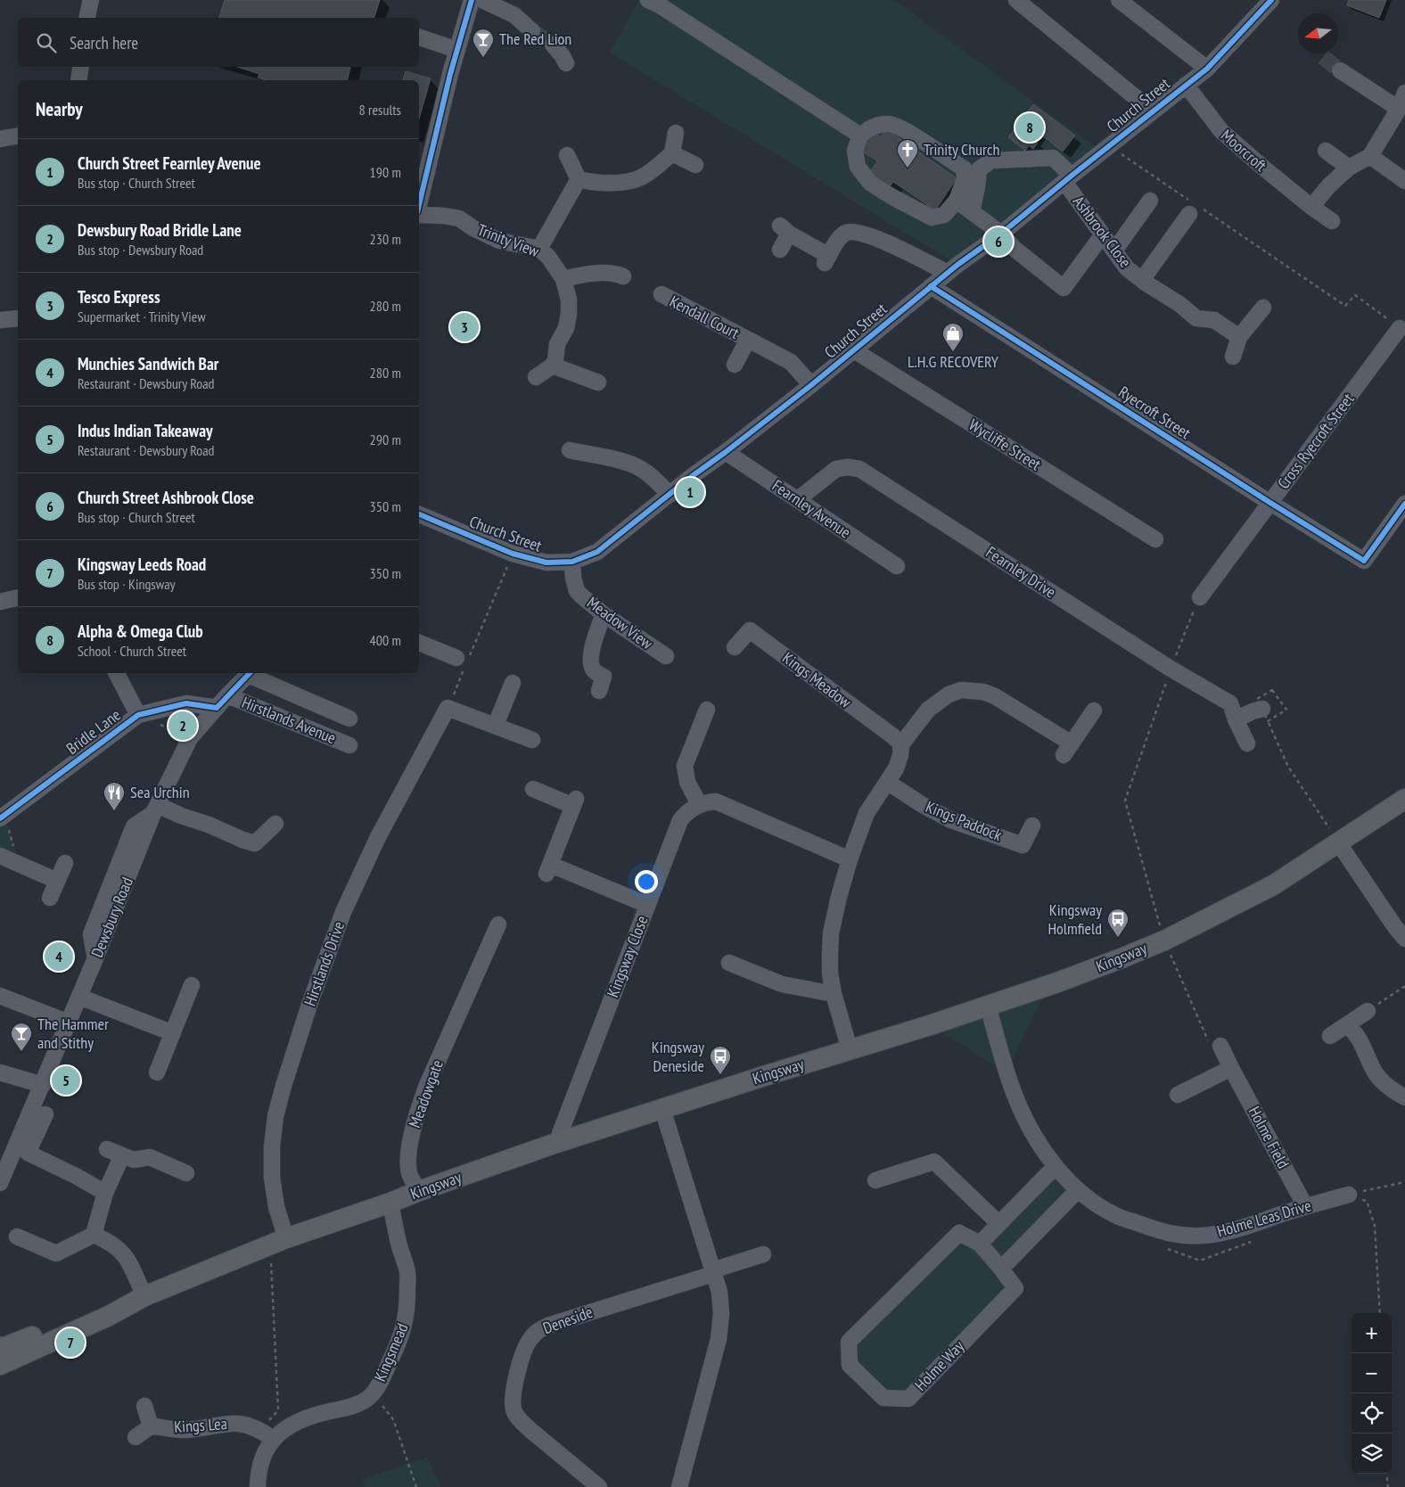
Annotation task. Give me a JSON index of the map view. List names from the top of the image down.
{
  "streets": {
    "main road": ["Kingsway"],
    "street": [
      "Church Street",
      "Moorcroft",
      "Ashbrook Close",
      "Trinity View",
      "Kendall Court",
      "Ryecroft Street",
      "Cross Ryecroft Street",
      "Wycliffe Street",
      "Fearnley Avenue",
      "Fearnley Drive",
      "Meadow View",
      "Kings Meadow",
      "Hirstlands Avenue",
      "Bridle Lane",
      "Kings Paddock",
      "Dewsbury Road",
      "Kingsway Close",
      "Hirstlands Drive",
      "Meadowgate",
      "Holme Field",
      "Holme Leas Drive",
      "Deneside",
      "Kingsmead",
      "Holme Way",
      "Kings Lea"
    ]
  },
  "crossings": [
    ["Church Street", "Moorcroft"],
    ["Church Street", "Ashbrook Close"],
    ["Church Street", "Kendall Court"],
    ["Church Street", "Ryecroft Street"],
    ["Church Street", "Wycliffe Street"],
    ["Church Street", "Fearnley Avenue"],
    ["Church Street", "Meadow View"],
    ["Ryecroft Street", "Cross Ryecroft Street"],
    ["Fearnley Avenue", "Fearnley Drive"],
    ["Hirstlands Avenue", "Dewsbury Road"],
    ["Bridle Lane", "Dewsbury Road"],
    ["Kingsway Close", "Kingsway"],
    ["Kingsway", "Hirstlands Drive"],
    ["Kingsway", "Meadowgate"],
    ["Kingsway", "Holme Leas Drive"],
    ["Kingsway", "Kingsmead"],
    ["Holme Field", "Holme Leas Drive"],
    ["Kingsmead", "Kings Lea"]
  ],
  "places": {
    "bar": ["The Red Lion", "The Hammer and Stithy"],
    "church": ["Trinity Church"],
    "shop": ["L.H.G RECOVERY"],
    "restaurant": ["Sea Urchin"],
    "bus stop": ["Kingsway Holmfield", "Kingsway Deneside"]
  },
  "north": "left",
  "page": {
    "search": "Search here",
    "heading": ["Nearby", "8 results"],
    "pins": [
      "8",
      "6",
      "3",
      "1",
      "2",
      "4",
      "5",
      "7"
    ],
    "list": [
      {
        "mark": "1",
        "name": "Church Street Fearnley Avenue",
        "note": "Bus stop · Church Street",
        "value": "190 m"
      },
      {
        "mark": "2",
        "name": "Dewsbury Road Bridle Lane",
        "note": "Bus stop · Dewsbury Road",
        "value": "230 m"
      },
      {
        "mark": "3",
        "name": "Tesco Express",
        "note": "Supermarket · Trinity View",
        "value": "280 m"
      },
      {
        "mark": "4",
        "name": "Munchies Sandwich Bar",
        "note": "Restaurant · Dewsbury Road",
        "value": "280 m"
      },
      {
        "mark": "5",
        "name": "Indus Indian Takeaway",
        "note": "Restaurant · Dewsbury Road",
        "value": "290 m"
      },
      {
        "mark": "6",
        "name": "Church Street Ashbrook Close",
        "note": "Bus stop · Church Street",
        "value": "350 m"
      },
      {
        "mark": "7",
        "name": "Kingsway Leeds Road",
        "note": "Bus stop · Kingsway",
        "value": "350 m"
      },
      {
        "mark": "8",
        "name": "Alpha & Omega Club",
        "note": "School · Church Street",
        "value": "400 m"
      }
    ],
    "map_buttons": ["+", "−"]
  }
}
